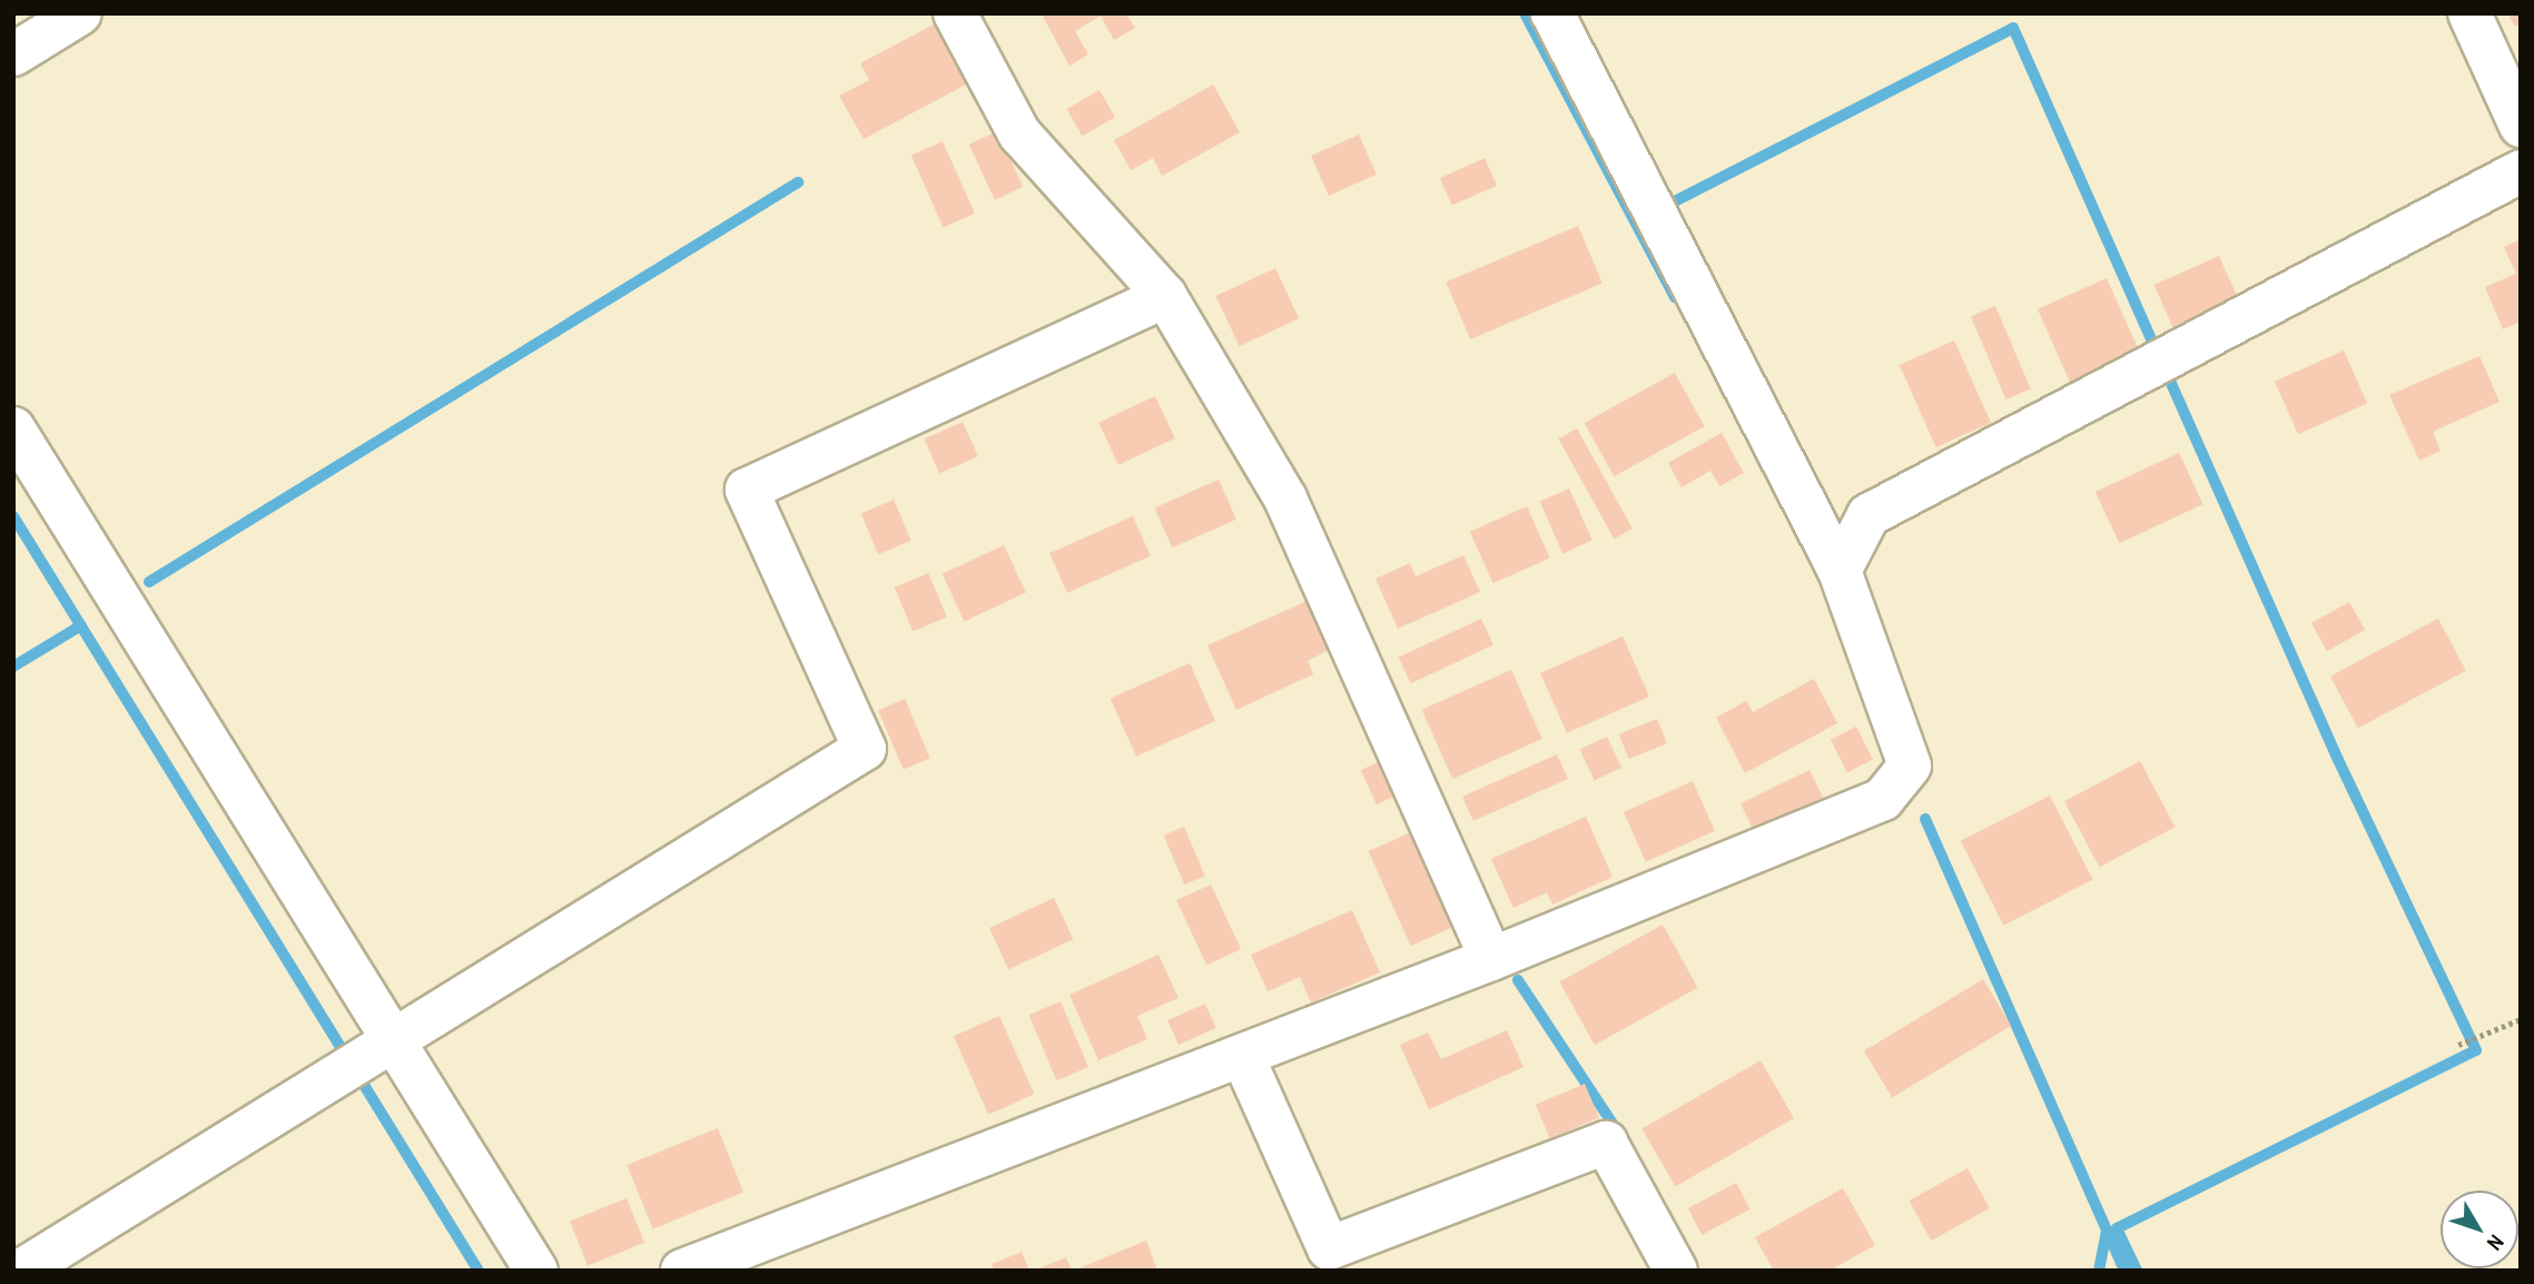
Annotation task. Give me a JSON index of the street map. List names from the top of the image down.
{
  "north": "bottom right"
}
